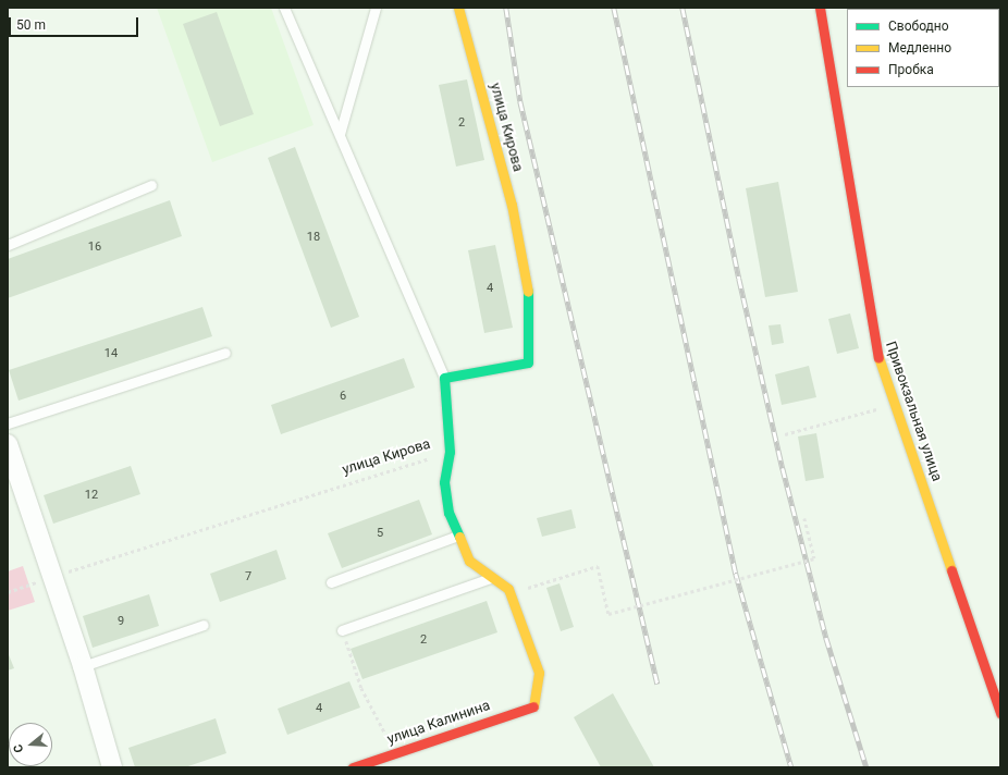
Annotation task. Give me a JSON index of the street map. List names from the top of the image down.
{
  "streets": {
    "street": ["улица Кирова", "Привокзальная улица", "улица Калинина"]
  },
  "house_numbers": [
    "2",
    "18",
    "16",
    "4",
    "14",
    "6",
    "12",
    "5",
    "7",
    "9",
    "2",
    "4"
  ],
  "legend": ["Свободно", "Медленно", "Пробка"],
  "scale_bar": "50 m",
  "north": "left"
}
